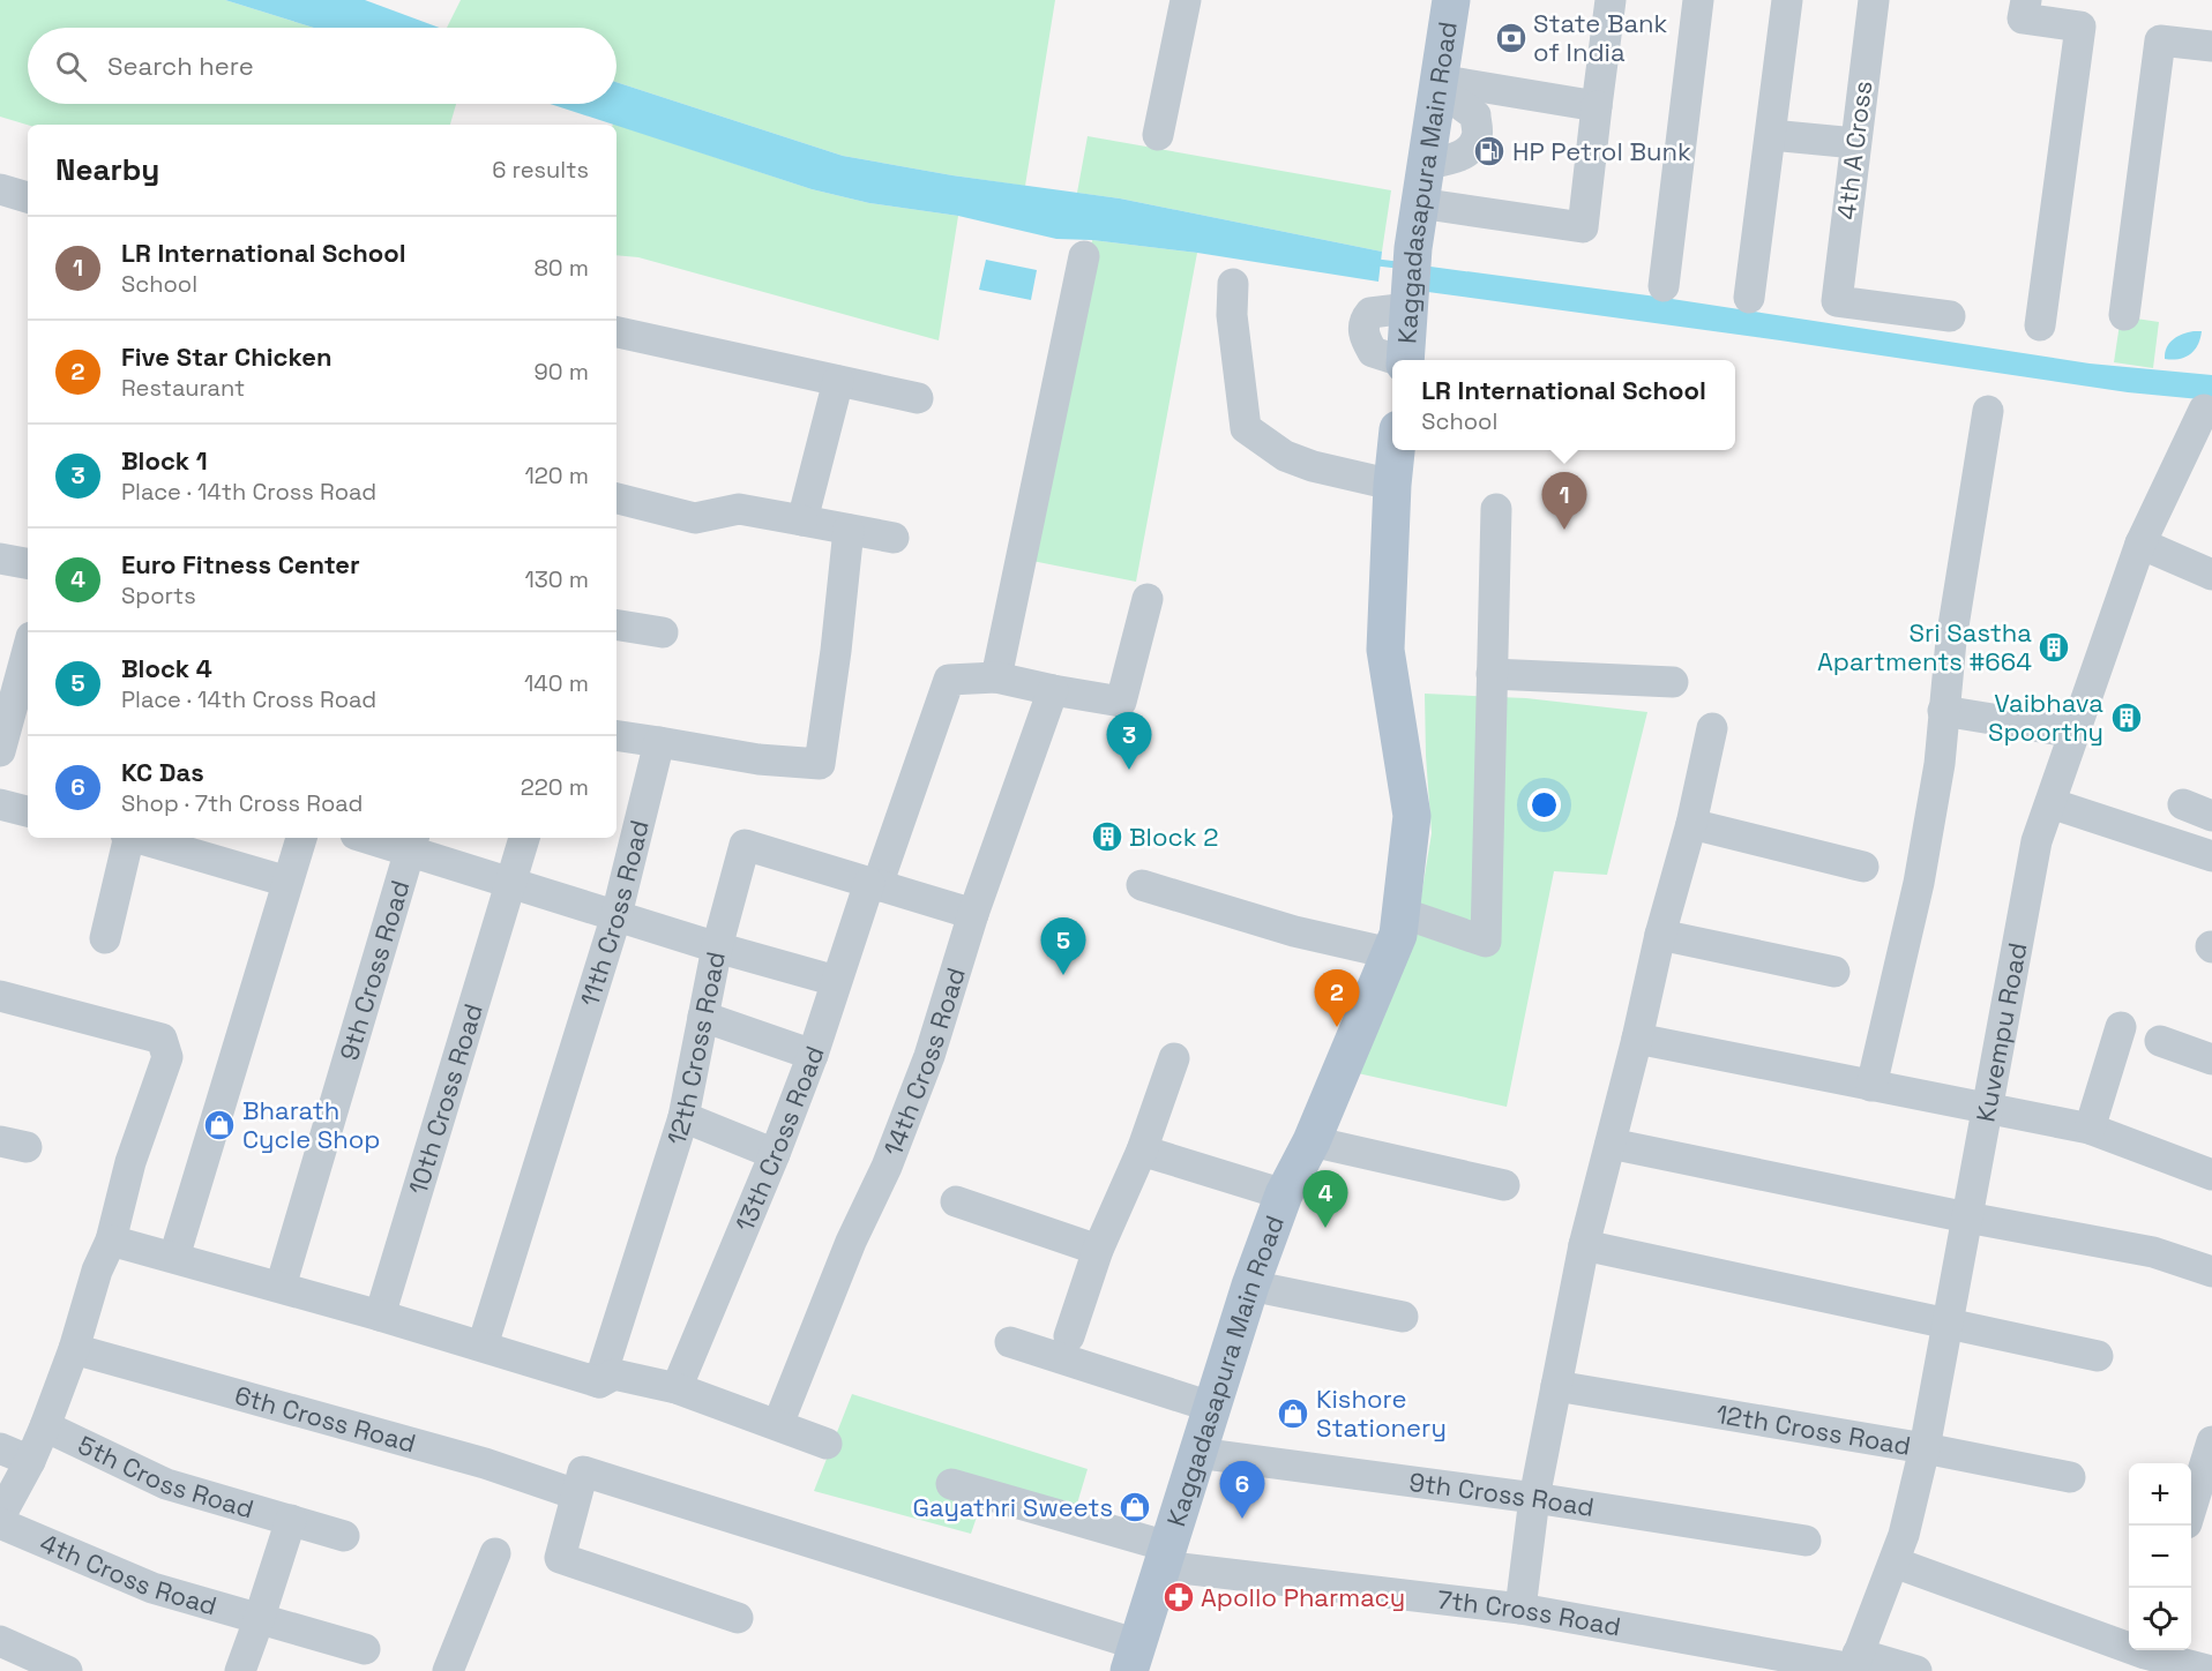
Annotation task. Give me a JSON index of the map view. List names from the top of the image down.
{
  "streets": {
    "main road": ["Kaggadasapura Main Road"],
    "street": [
      "4th A Cross",
      "11th Cross Road",
      "9th Cross Road",
      "Kuvempu Road",
      "12th Cross Road",
      "14th Cross Road",
      "10th Cross Road",
      "13th Cross Road",
      "6th Cross Road",
      "5th Cross Road",
      "4th Cross Road",
      "7th Cross Road"
    ]
  },
  "crossings": [
    ["Kaggadasapura Main Road", "9th Cross Road"],
    ["Kaggadasapura Main Road", "7th Cross Road"],
    ["Kuvempu Road", "12th Cross Road"],
    ["Kuvempu Road", "7th Cross Road"],
    ["12th Cross Road", "13th Cross Road"]
  ],
  "places": {
    "bank": ["State Bank of India"],
    "fuel station": ["HP Petrol Bunk"],
    "building": ["Sri Sastha Apartments #664", "Vaibhava Spoorthy", "Block 2"],
    "shop": ["Bharath Cycle Shop", "Kishore Stationery", "Gayathri Sweets"],
    "pharmacy": ["Apollo Pharmacy"]
  },
  "page": {
    "search": "Search here",
    "heading": ["Nearby", "6 results"],
    "list": [
      {
        "mark": "1",
        "name": "LR International School",
        "note": "School",
        "value": "80 m"
      },
      {
        "mark": "2",
        "name": "Five Star Chicken",
        "note": "Restaurant",
        "value": "90 m"
      },
      {
        "mark": "3",
        "name": "Block 1",
        "note": "Place · 14th Cross Road",
        "value": "120 m"
      },
      {
        "mark": "4",
        "name": "Euro Fitness Center",
        "note": "Sports",
        "value": "130 m"
      },
      {
        "mark": "5",
        "name": "Block 4",
        "note": "Place · 14th Cross Road",
        "value": "140 m"
      },
      {
        "mark": "6",
        "name": "KC Das",
        "note": "Shop · 7th Cross Road",
        "value": "220 m"
      }
    ],
    "popup": ["LR International School", "School"],
    "pins": [
      "1",
      "3",
      "5",
      "2",
      "4",
      "6"
    ],
    "map_buttons": ["+", "−"]
  }
}
